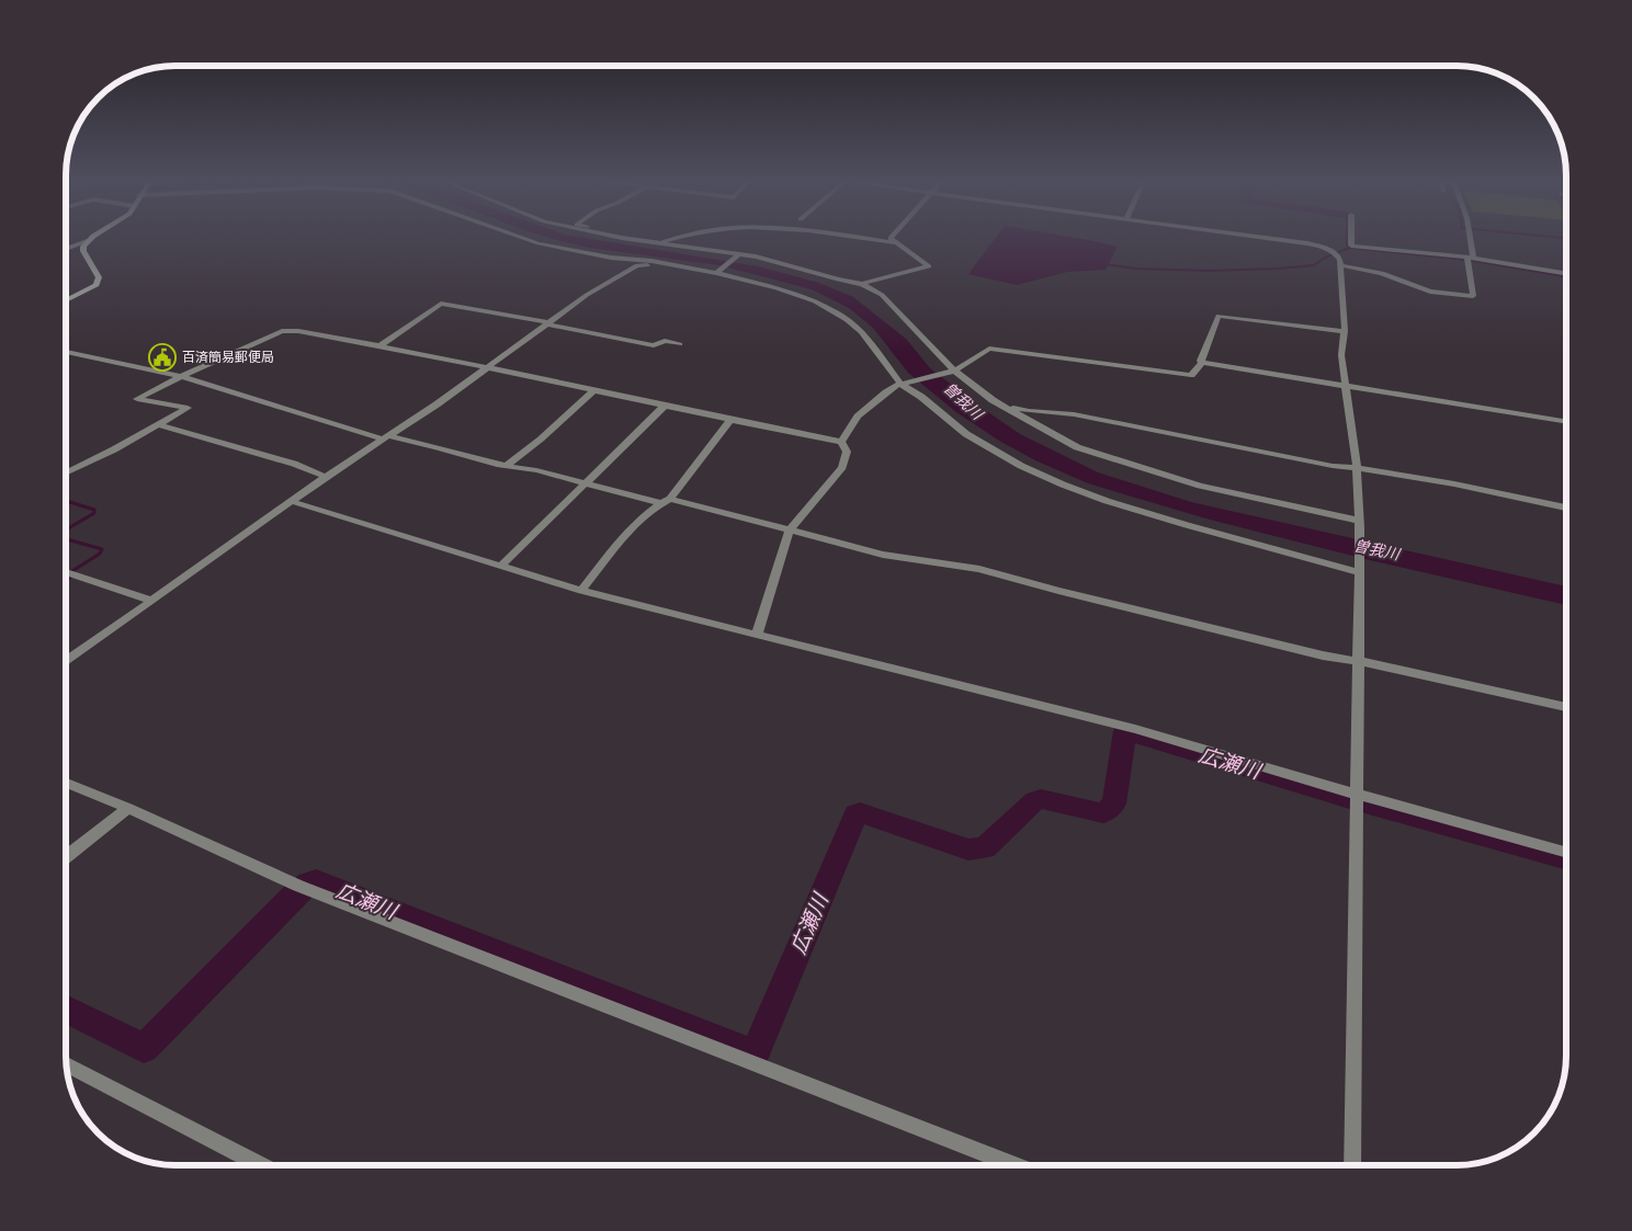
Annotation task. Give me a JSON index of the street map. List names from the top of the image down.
{
  "water": ["曽我川", "広瀬川"],
  "places": {
    "public building": ["百済簡易郵便局"]
  }
}
